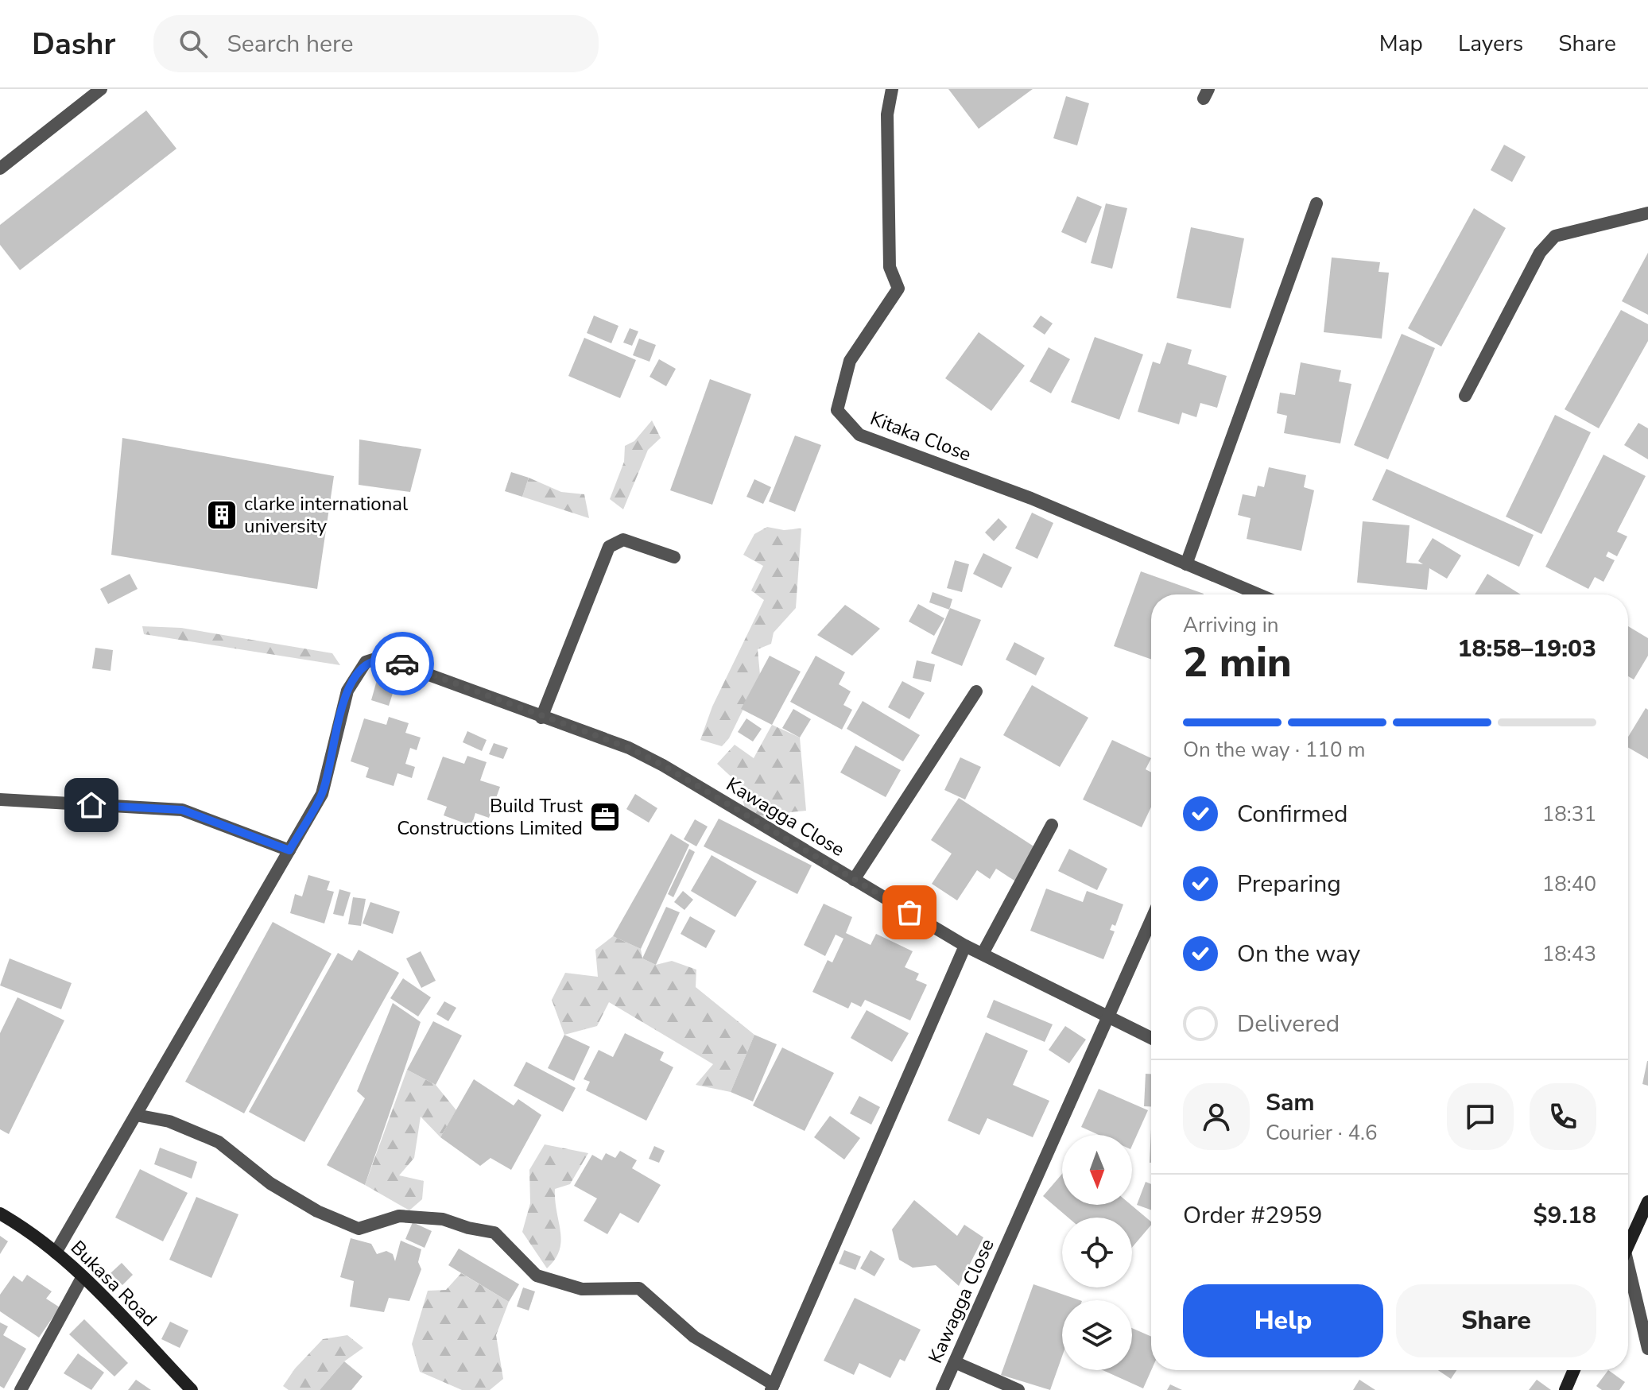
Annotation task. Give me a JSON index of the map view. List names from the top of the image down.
{
  "streets": {
    "street": ["Kitaka Close", "Kawagga Close", "Bukasa Road"]
  },
  "crossings": [
    ["Kawagga Close", "Bukasa Road"]
  ],
  "places": {
    "building": ["clarke international university"],
    "office": ["Build Trust Constructions Limited"]
  },
  "north": "bottom",
  "page": {
    "header": "Dashr",
    "search": "Search here",
    "nav": ["Map", "Layers", "Share"],
    "heading": ["2 min", "Arriving in", "18:58–19:03"],
    "panel": [
      "Sam",
      "Courier · 4.6",
      "Order #2959",
      "$9.18"
    ],
    "bar": "On the way · 110 m",
    "list": [
      ["Confirmed", "18:31"],
      ["Preparing", "18:40"],
      ["On the way", "18:43"],
      "Delivered"
    ],
    "buttons": ["Help", "Share"]
  }
}
